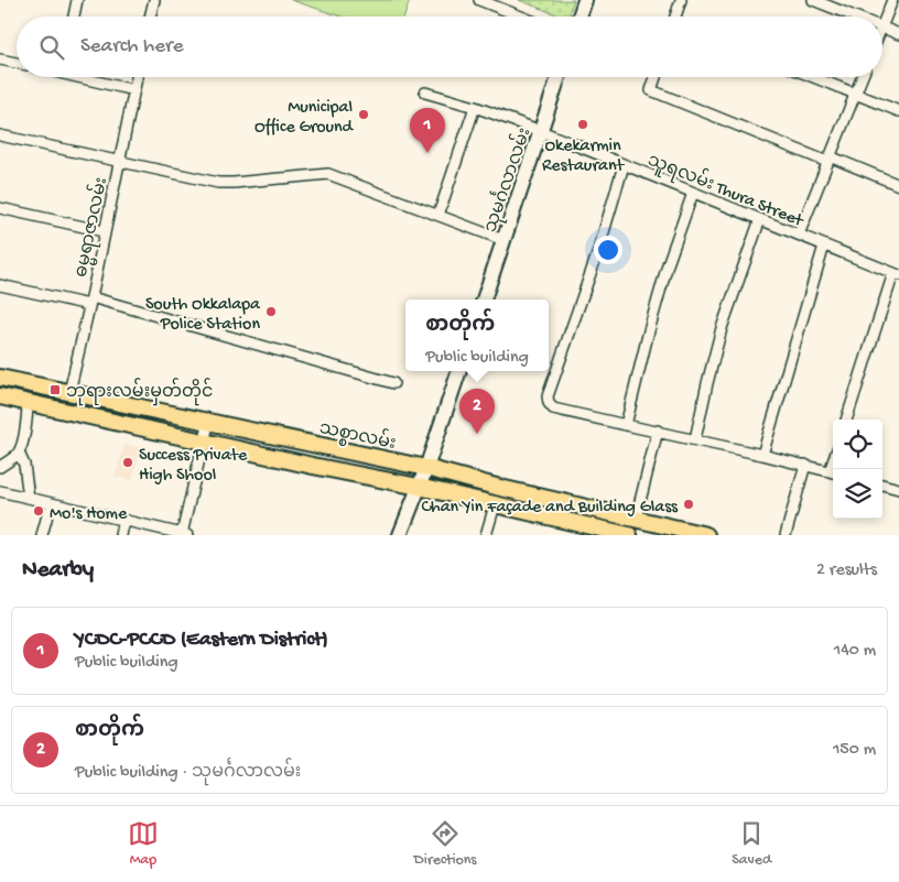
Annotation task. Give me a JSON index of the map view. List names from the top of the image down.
{
  "streets": {
    "main road": ["သုမင်္ဂလာလမ်း", "သစ္စာလမ်း"],
    "street": ["သူရလမ်း Thura Street", "ဓမ္မရာဇာလမ်း"]
  },
  "crossings": [
    ["သုမင်္ဂလာလမ်း", "သူရလမ်း Thura Street"],
    ["ဓမ္မရာဇာလမ်း", "သစ္စာလမ်း"]
  ],
  "places": {
    "other": [
      "Municipal Office Ground",
      "Okekarmin Restaurant",
      "South Okkalapa Police Station",
      "Success Private High Shool",
      "Chan Yin Façade and Building Glass",
      "Mo's Home"
    ],
    "transit": ["ဘုရားလမ်းမှတ်တိုင်"]
  },
  "page": {
    "search": "Search here",
    "pins": ["1", "2"],
    "popup": ["စာတိုက်", "Public building"],
    "heading": ["Nearby", "2 results"],
    "list": [
      {
        "mark": "1",
        "name": "YCDC-PCCD (Eastern District)",
        "note": "Public building",
        "value": "140 m"
      },
      {
        "mark": "2",
        "name": "စာတိုက်",
        "note": "Public building · သုမင်္ဂလာလမ်း",
        "value": "150 m"
      }
    ],
    "nav": ["Map", "Directions", "Saved"]
  }
}
